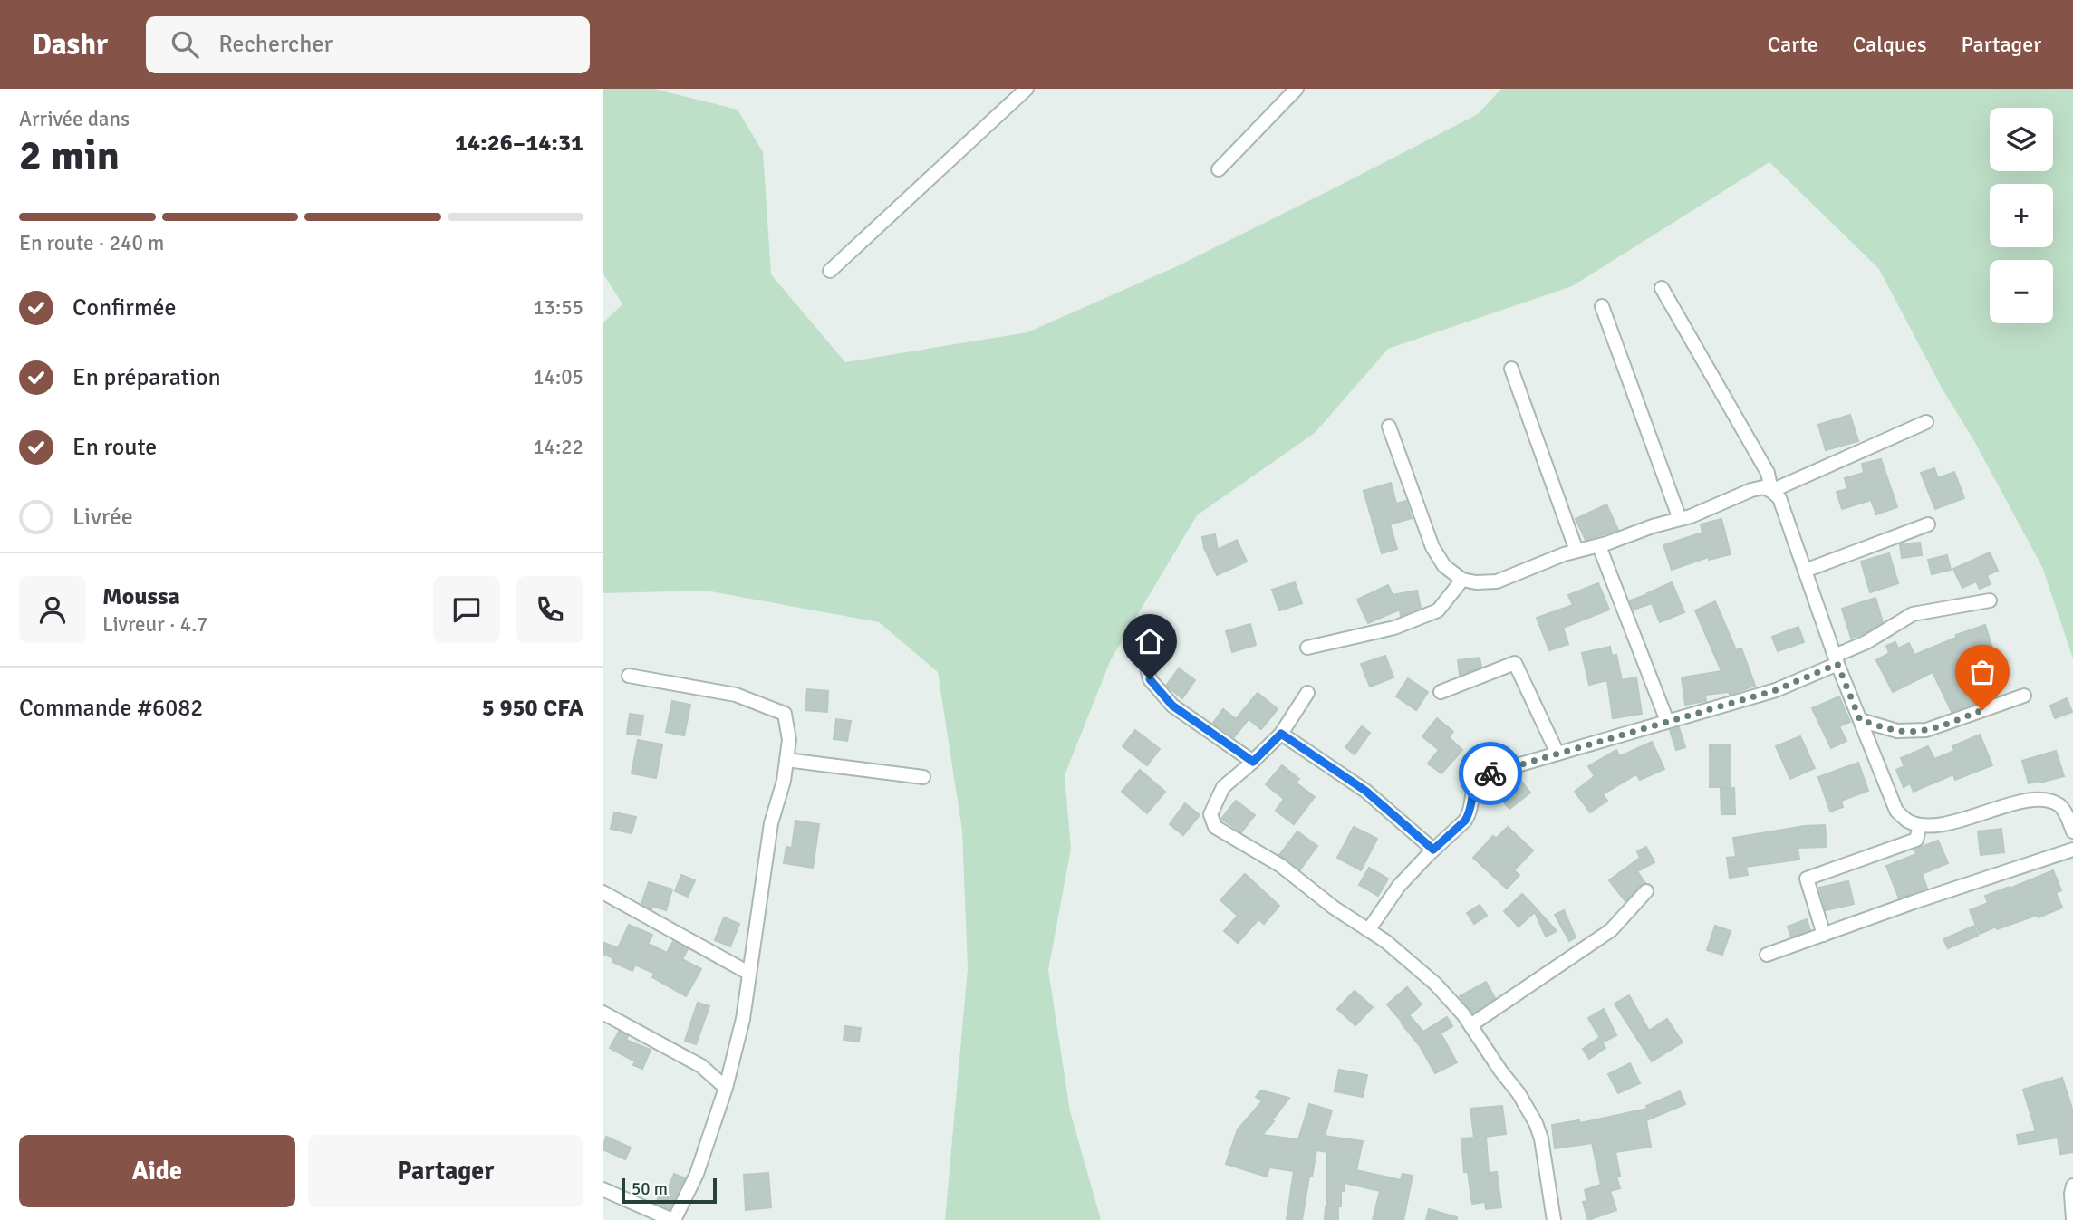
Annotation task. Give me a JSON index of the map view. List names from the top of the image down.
{
  "scale_bar": "50 m",
  "page": {
    "header": "Dashr",
    "search": "Rechercher",
    "nav": ["Carte", "Calques", "Partager"],
    "heading": ["2 min", "Arrivée dans", "14:26–14:31"],
    "panel": [
      "Moussa",
      "Livreur · 4.7",
      "Commande #6082",
      "5 950 CFA"
    ],
    "map_buttons": ["+", "−"],
    "bar": "En route · 240 m",
    "list": [
      ["Confirmée", "13:55"],
      ["En préparation", "14:05"],
      ["En route", "14:22"],
      "Livrée"
    ],
    "buttons": ["Aide", "Partager"],
    "scale": "50 m"
  }
}
